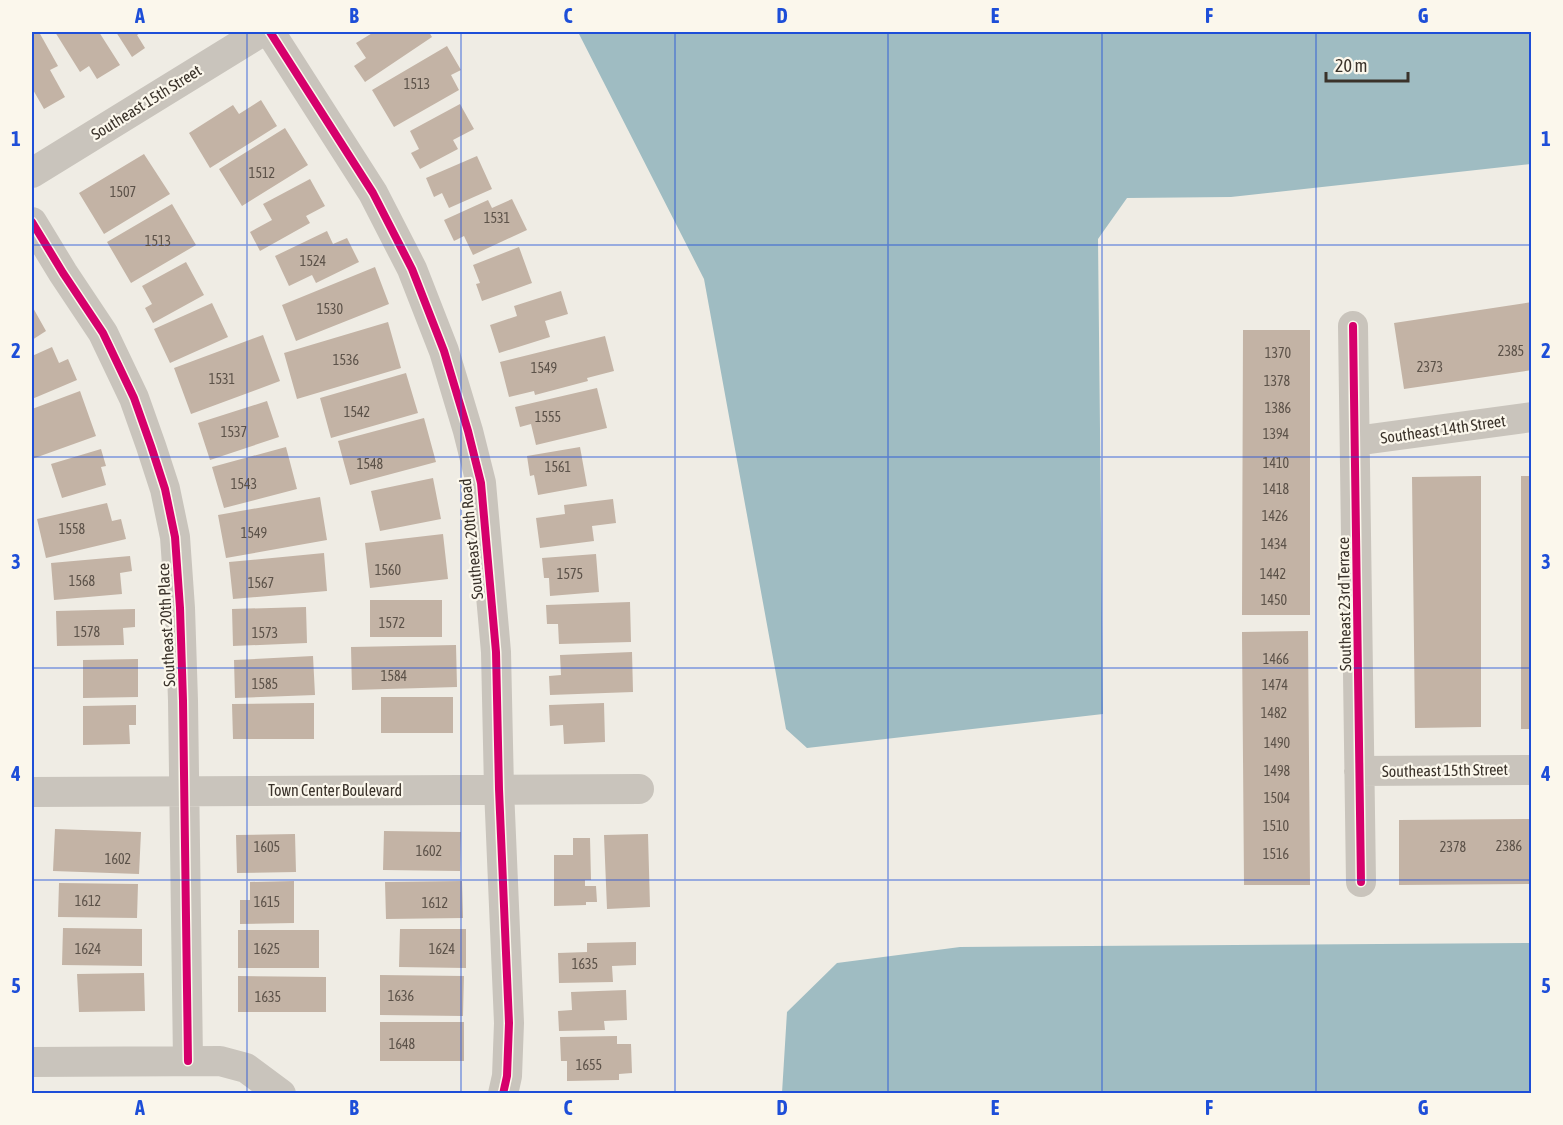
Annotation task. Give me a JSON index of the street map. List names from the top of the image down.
{
  "streets": {
    "street": [
      "Southeast 15th Street",
      "Southeast 14th Street",
      "Southeast 20th Road",
      "Southeast 23rd Terrace",
      "Southeast 20th Place",
      "Town Center Boulevard"
    ]
  },
  "crossings": [
    ["Southeast 15th Street", "Southeast 23rd Terrace"],
    ["Southeast 14th Street", "Southeast 23rd Terrace"],
    ["Southeast 20th Road", "Town Center Boulevard"],
    ["Southeast 20th Place", "Town Center Boulevard"]
  ],
  "house_numbers": [
    "1513",
    "1512",
    "1507",
    "1531",
    "1513",
    "1524",
    "1530",
    "2385",
    "1370",
    "1536",
    "2373",
    "1549",
    "1531",
    "1378",
    "1386",
    "1542",
    "1555",
    "1537",
    "1394",
    "1410",
    "1548",
    "1561",
    "1543",
    "1418",
    "1426",
    "1558",
    "1549",
    "1434",
    "1560",
    "1575",
    "1442",
    "1568",
    "1567",
    "1450",
    "1572",
    "1578",
    "1573",
    "1466",
    "1584",
    "1585",
    "1474",
    "1482",
    "1490",
    "1498",
    "1504",
    "1510",
    "2386",
    "1605",
    "2378",
    "1602",
    "1516",
    "1602",
    "1612",
    "1615",
    "1612",
    "1624",
    "1625",
    "1624",
    "1635",
    "1636",
    "1635",
    "1648",
    "1655"
  ],
  "scale_bar": "20 m",
  "grid": {
    "columns": [
      "A",
      "B",
      "C",
      "D",
      "E",
      "F",
      "G"
    ],
    "rows": [
      "1",
      "2",
      "3",
      "4",
      "5"
    ]
  }
}
